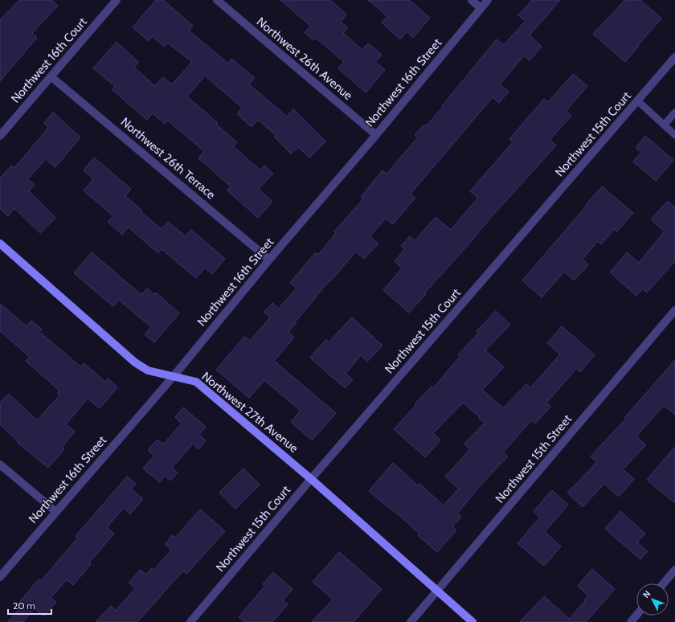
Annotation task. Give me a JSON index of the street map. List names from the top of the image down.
{
  "streets": {
    "street": [
      "Northwest 26th Avenue",
      "Northwest 16th Court",
      "Northwest 16th Street",
      "Northwest 15th Court",
      "Northwest 26th Terrace",
      "Northwest 27th Avenue",
      "Northwest 15th Street"
    ]
  },
  "crossings": [
    ["Northwest 26th Avenue", "Northwest 16th Street"],
    ["Northwest 16th Court", "Northwest 26th Terrace"],
    ["Northwest 16th Street", "Northwest 26th Terrace"],
    ["Northwest 16th Street", "Northwest 27th Avenue"],
    ["Northwest 15th Court", "Northwest 27th Avenue"],
    ["Northwest 27th Avenue", "Northwest 15th Street"]
  ],
  "scale_bar": "20 m",
  "north": "top left"
}
